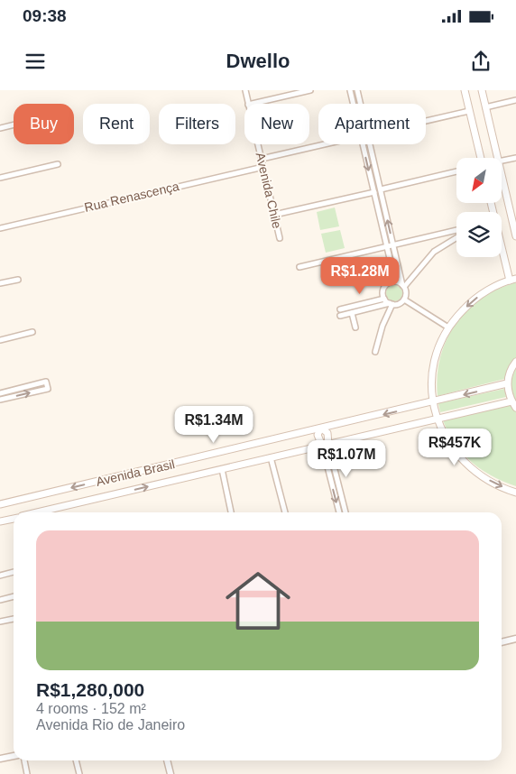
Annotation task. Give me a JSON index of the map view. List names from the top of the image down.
{
  "streets": {
    "main road": ["Avenida Brasil"],
    "street": ["Avenida Chile", "Rua Renascença"]
  },
  "crossings": [
    ["Avenida Chile", "Rua Renascença"]
  ],
  "north": "bottom left",
  "page": {
    "status": "09:38",
    "header": "Dwello",
    "chip": [
      "Buy",
      "Rent",
      "Filters",
      "New",
      "Apartment"
    ],
    "price": [
      "R$1.28M",
      "R$1.34M",
      "R$457K",
      "R$1.07M"
    ],
    "list": [
      {
        "name": "R$1,280,000",
        "note": "4 rooms · 152 m² · Avenida Rio de Janeiro"
      }
    ]
  }
}
